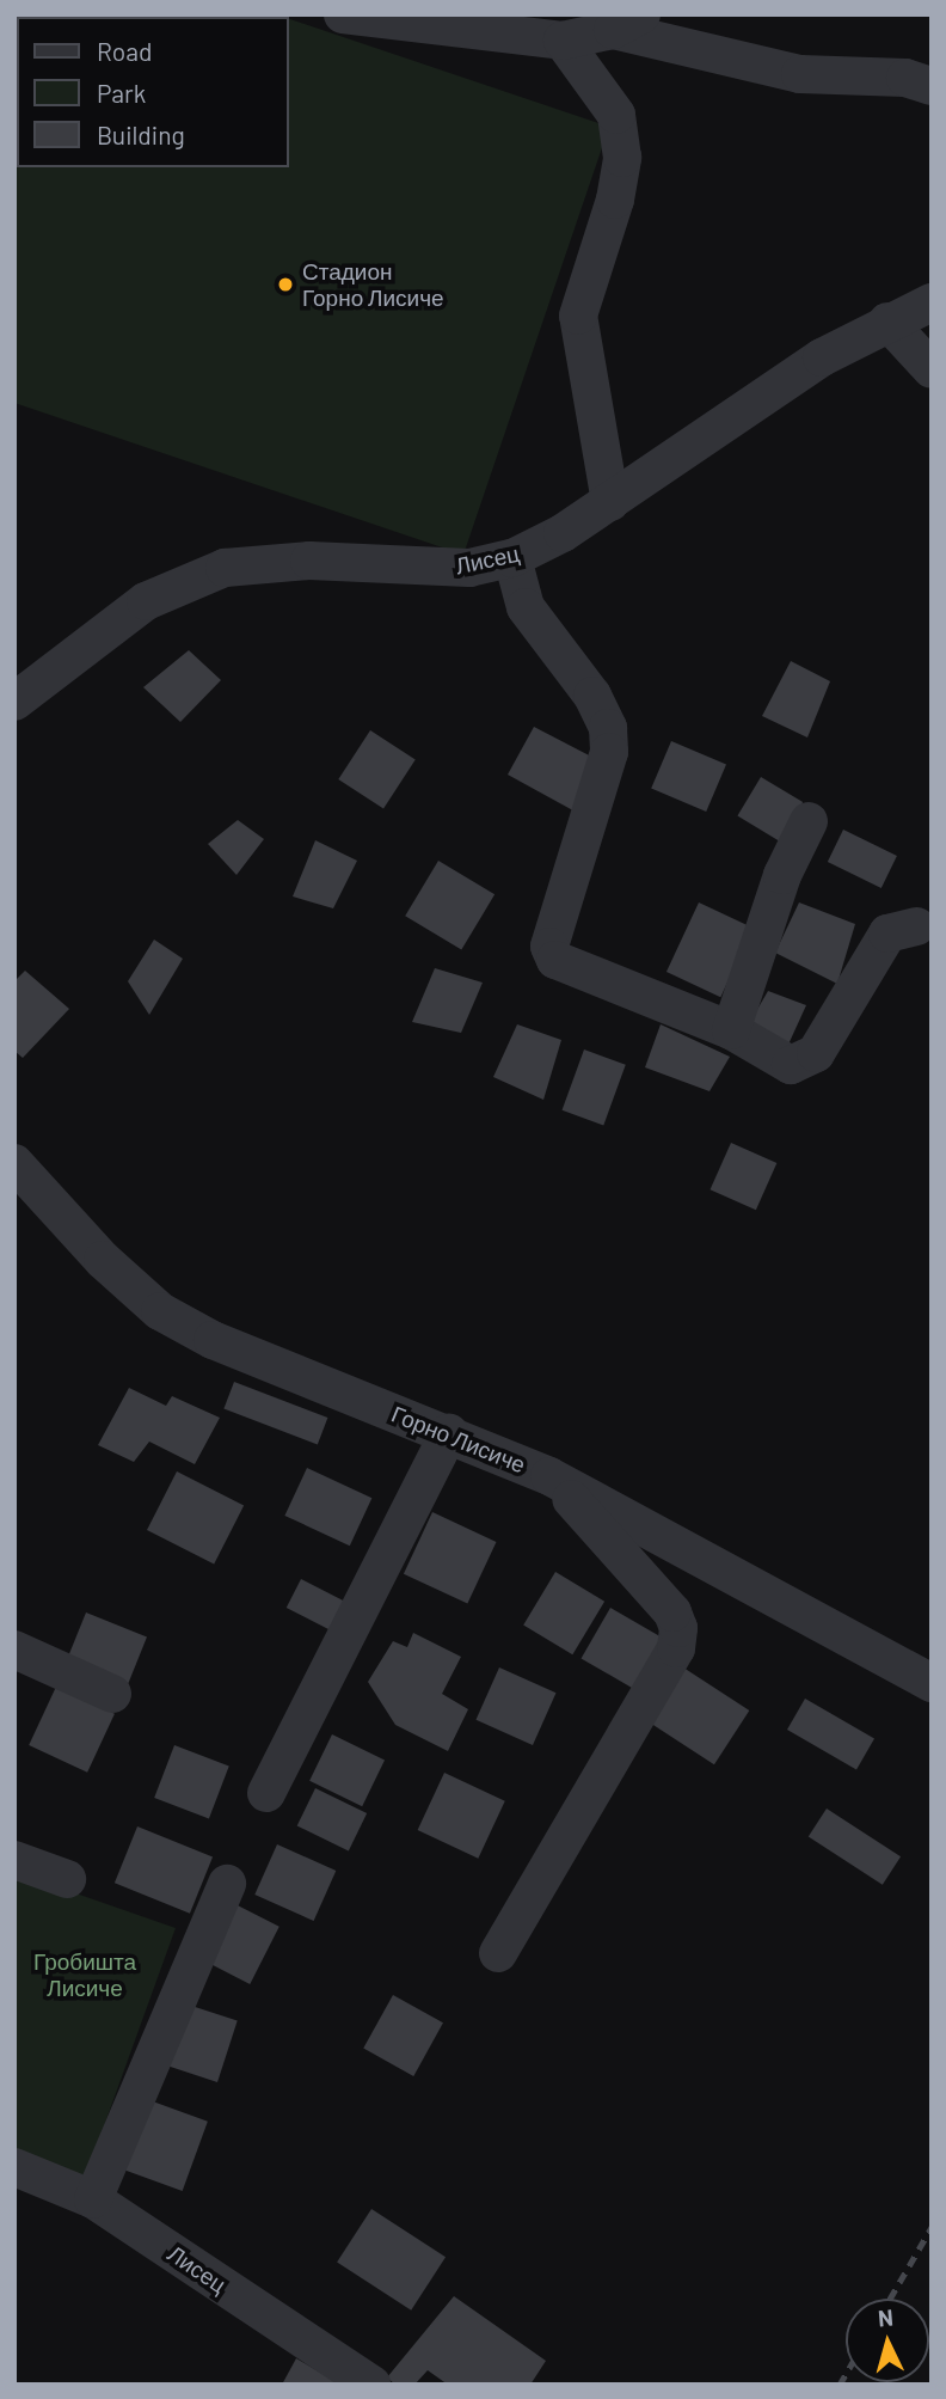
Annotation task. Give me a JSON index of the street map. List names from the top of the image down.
{
  "streets": {
    "street": ["Лисец", "Горно Лисиче"]
  },
  "parks": ["Гробишта Лисиче"],
  "places": ["Стадион Горно Лисиче"],
  "legend": ["Road", "Park", "Building"],
  "north": "top"
}
